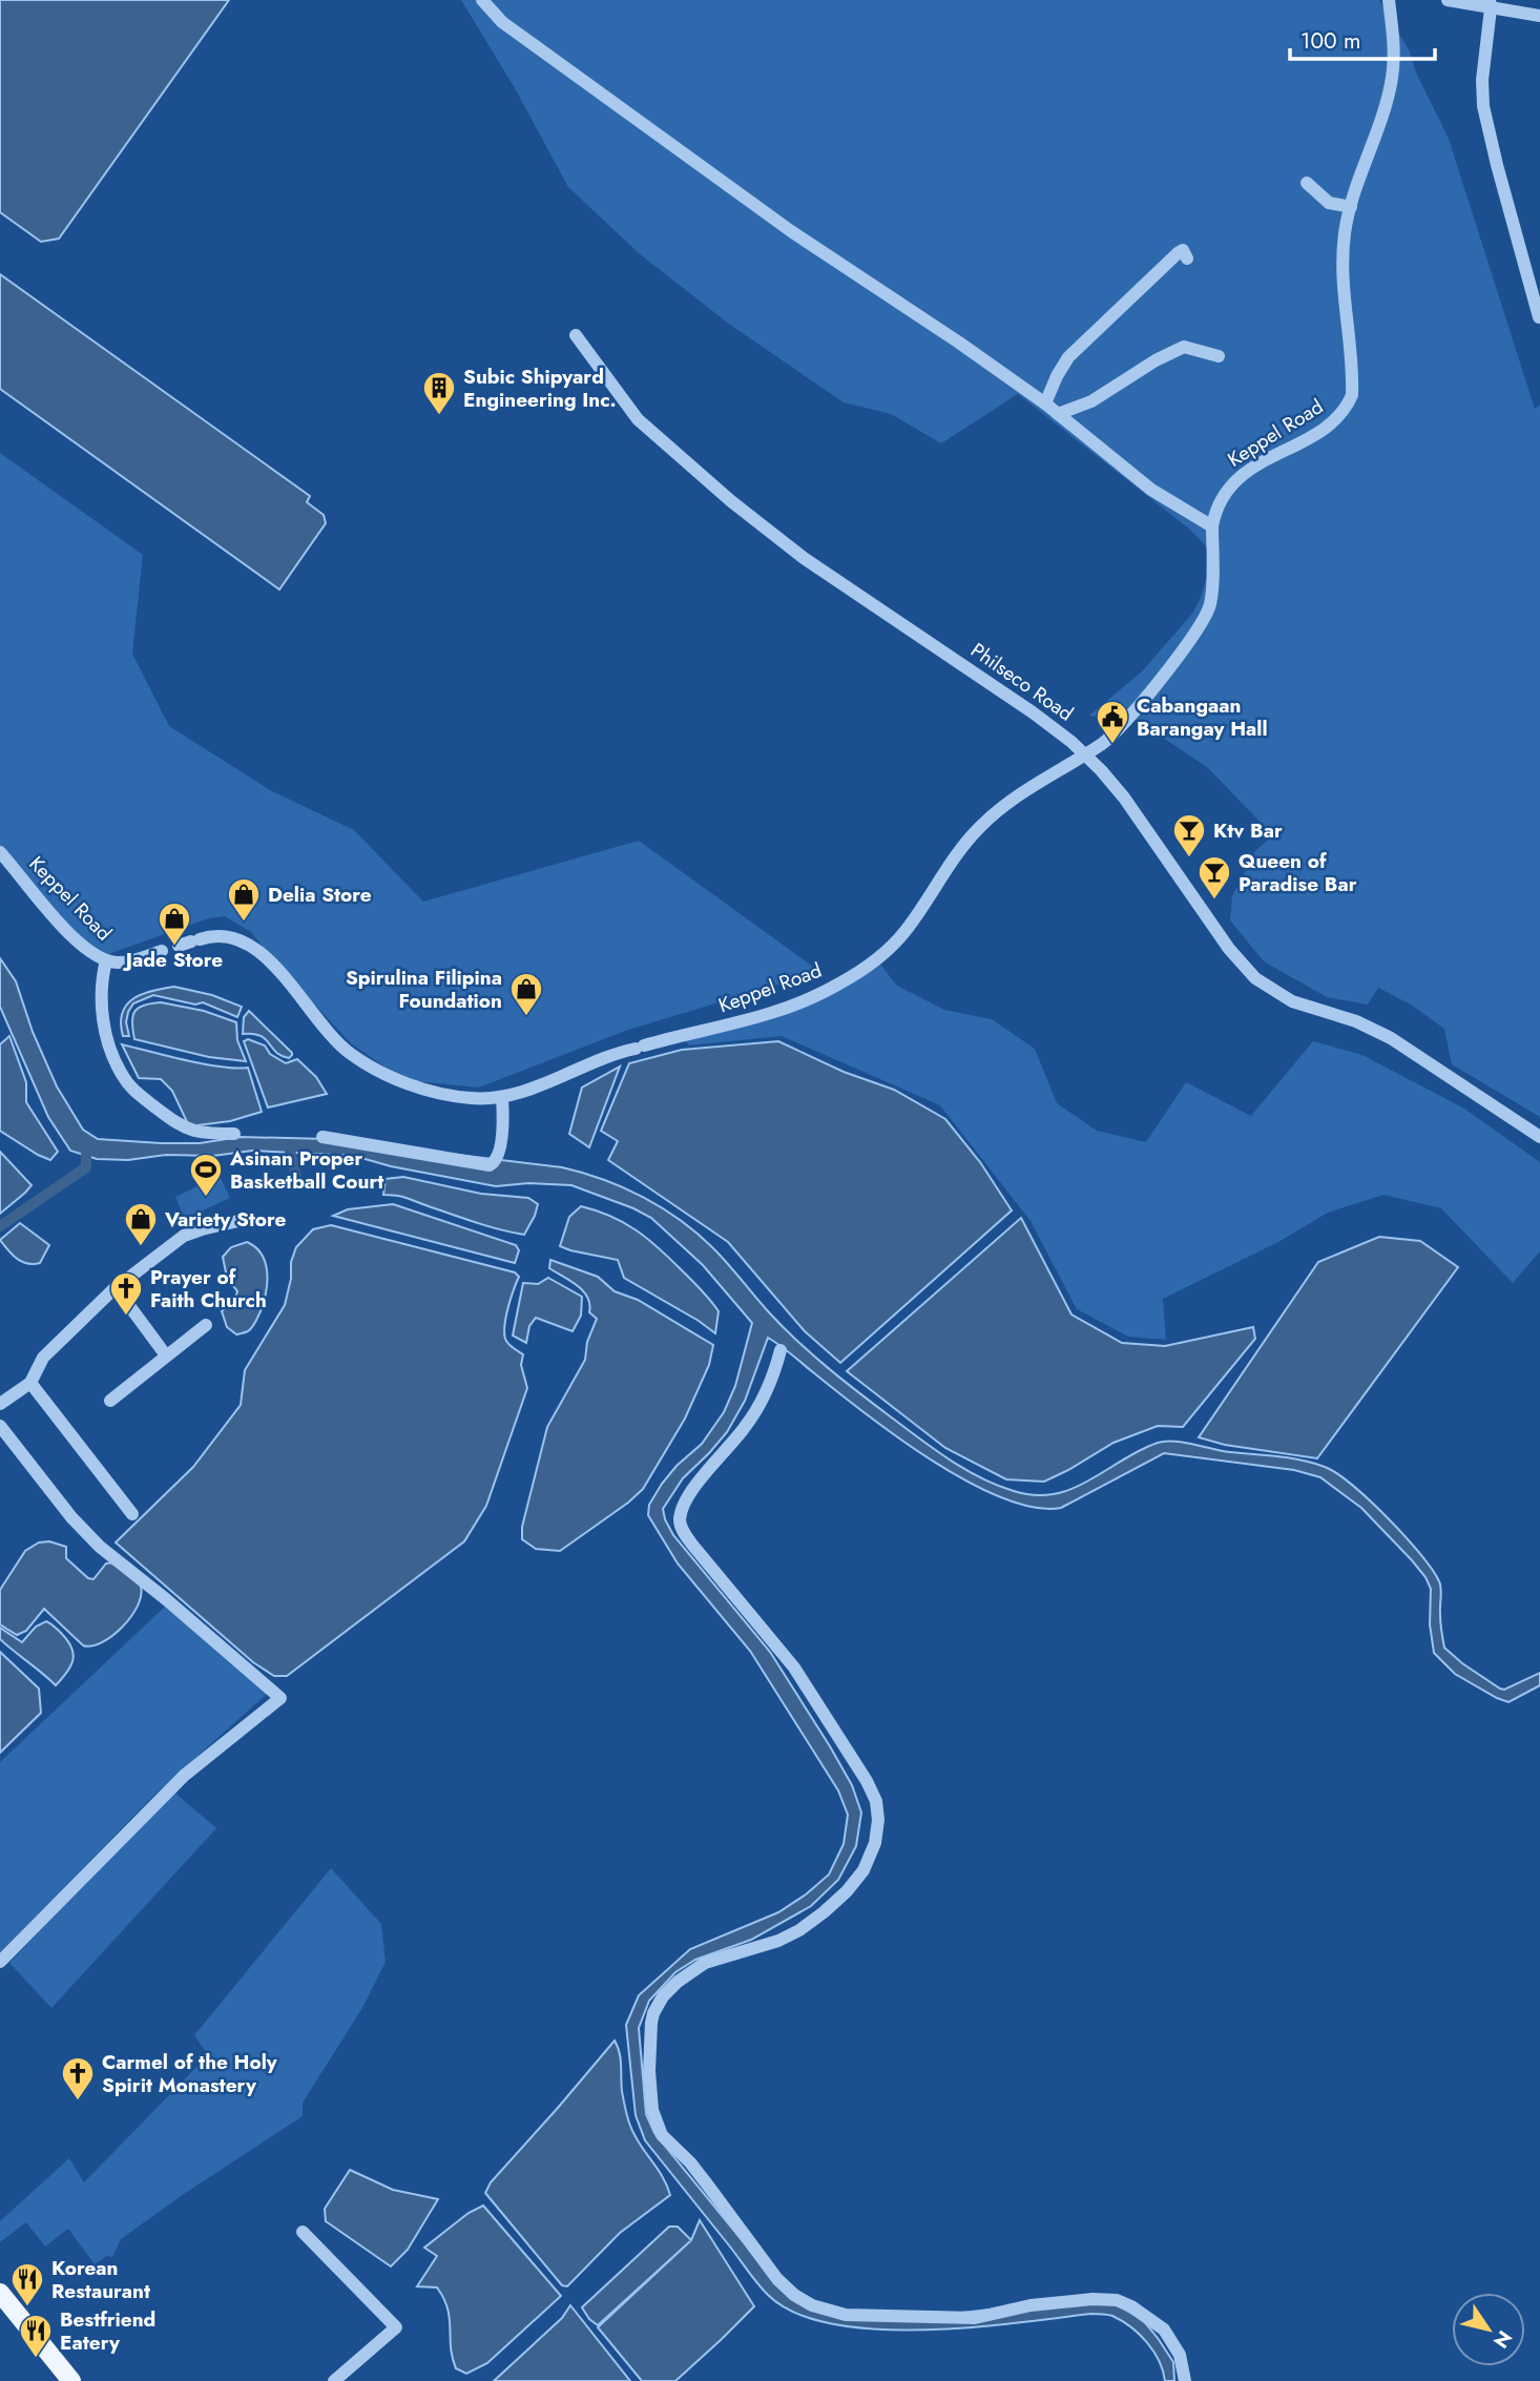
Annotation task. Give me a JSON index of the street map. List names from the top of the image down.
{
  "streets": {
    "street": ["Keppel Road", "Philseco Road"]
  },
  "crossings": [
    ["Keppel Road", "Philseco Road"]
  ],
  "places": {
    "building": ["Subic Shipyard Engineering Inc."],
    "public building": ["Cabangaan Barangay Hall"],
    "bar": ["Ktv Bar", "Queen of Paradise Bar"],
    "shop": [
      "Delia Store",
      "Jade Store",
      "Spirulina Filipina Foundation",
      "Variety Store"
    ],
    "sports": ["Asinan Proper Basketball Court"],
    "church": ["Prayer of Faith Church", "Carmel of the Holy Spirit Monastery"],
    "restaurant": ["Korean Restaurant", "Bestfriend Eatery"]
  },
  "scale_bar": "100 m",
  "north": "bottom right"
}
